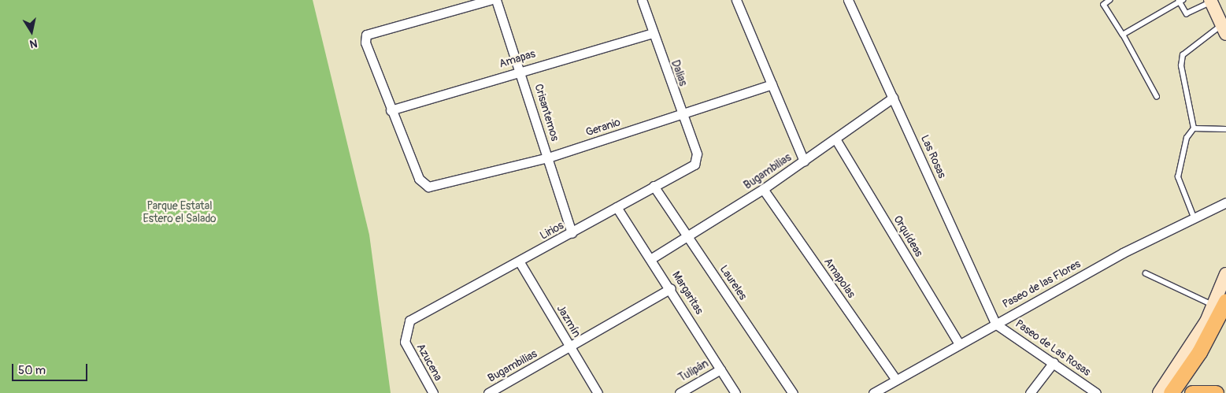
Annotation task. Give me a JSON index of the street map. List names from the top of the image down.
{
  "streets": {
    "street": [
      "Amapas",
      "Dalias",
      "Crisantemos",
      "Geranio",
      "Las Rosas",
      "Bugambilias",
      "Lirios",
      "Orquídeas",
      "Amapolas",
      "Laureles",
      "Paseo de las Flores",
      "Margaritas",
      "Jazmín",
      "Paseo de Las Rosas",
      "Azucena",
      "Tulipán"
    ]
  },
  "crossings": [
    ["Amapas", "Dalias"],
    ["Amapas", "Crisantemos"],
    ["Amapas", "Geranio"],
    ["Dalias", "Geranio"],
    ["Dalias", "Lirios"],
    ["Crisantemos", "Geranio"],
    ["Crisantemos", "Lirios"],
    ["Las Rosas", "Bugambilias"],
    ["Las Rosas", "Paseo de las Flores"],
    ["Las Rosas", "Paseo de Las Rosas"],
    ["Bugambilias", "Orquídeas"],
    ["Bugambilias", "Amapolas"],
    ["Bugambilias", "Laureles"],
    ["Bugambilias", "Margaritas"],
    ["Bugambilias", "Jazmín"],
    ["Lirios", "Laureles"],
    ["Lirios", "Margaritas"],
    ["Lirios", "Jazmín"],
    ["Lirios", "Azucena"],
    ["Orquídeas", "Paseo de las Flores"],
    ["Amapolas", "Paseo de las Flores"],
    ["Paseo de las Flores", "Paseo de Las Rosas"],
    ["Margaritas", "Tulipán"]
  ],
  "parks": ["Parque Estatal Estero el Salado"],
  "scale_bar": "50 m",
  "north": "bottom"
}
